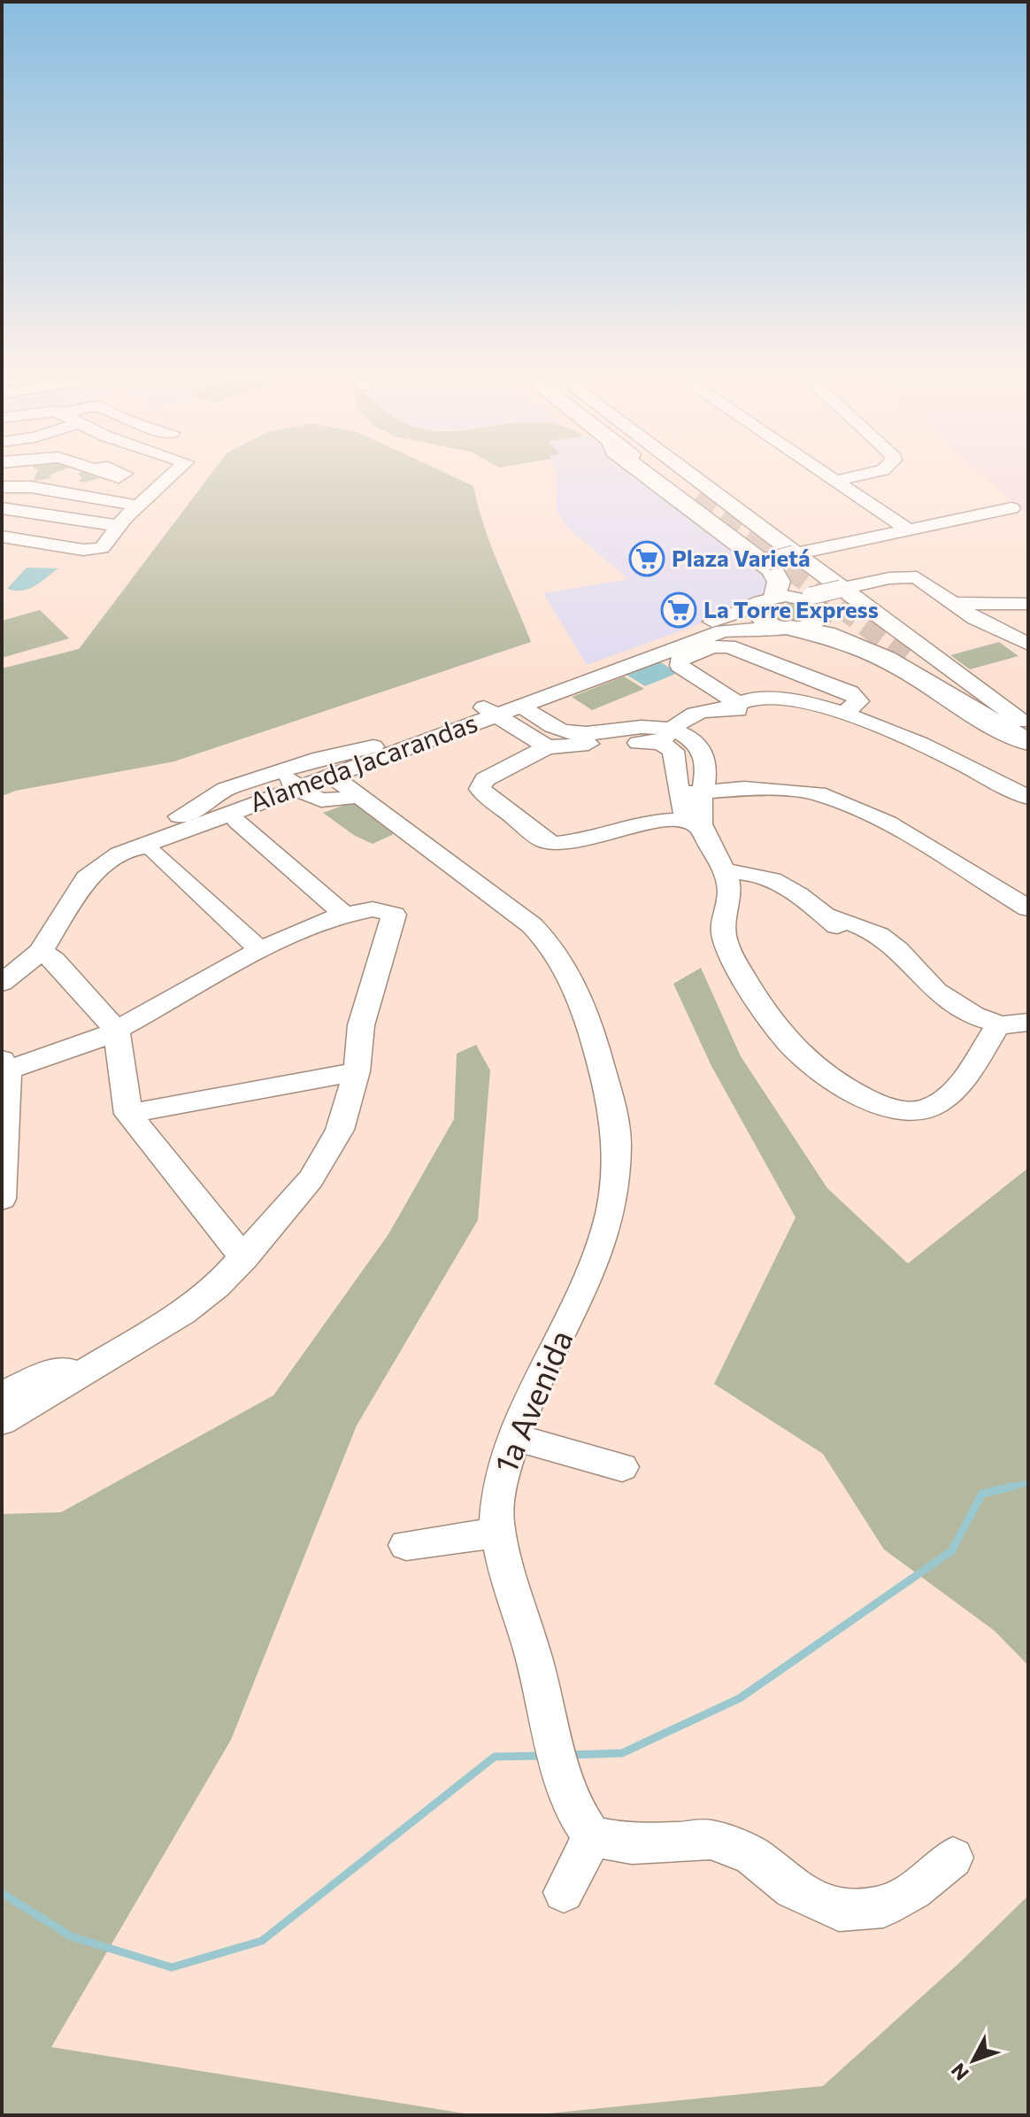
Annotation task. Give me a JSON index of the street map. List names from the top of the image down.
{
  "streets": {
    "street": ["Alameda Jacarandas", "1a Avenida"]
  },
  "crossings": [
    ["Alameda Jacarandas", "1a Avenida"]
  ],
  "places": {
    "supermarket": ["Plaza Varietá", "La Torre Express"]
  },
  "north": "bottom left"
}
